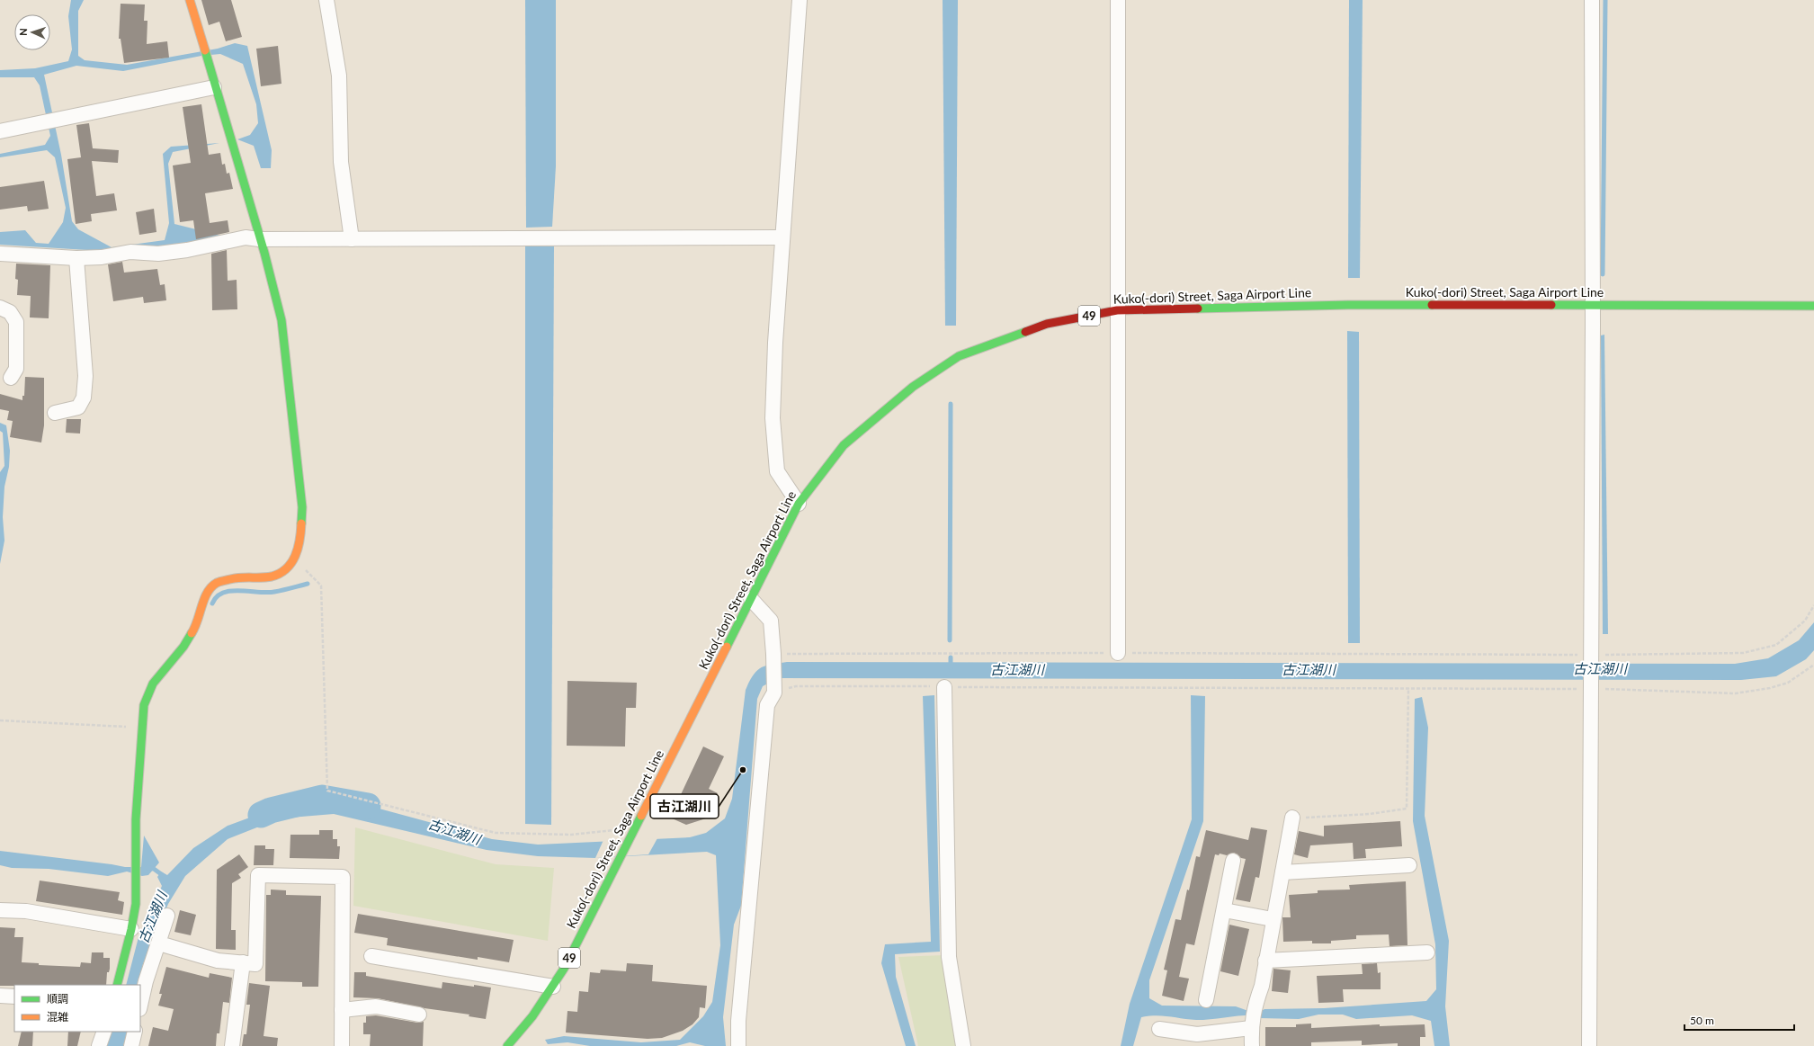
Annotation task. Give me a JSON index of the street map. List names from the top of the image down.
{
  "streets": {
    "main road": ["Kuko(-dori) Street, Saga Airport Line", "49"]
  },
  "water": ["古江湖川"],
  "places": ["古江湖川"],
  "legend": ["順調", "混雑"],
  "scale_bar": "50 m",
  "north": "left"
}
